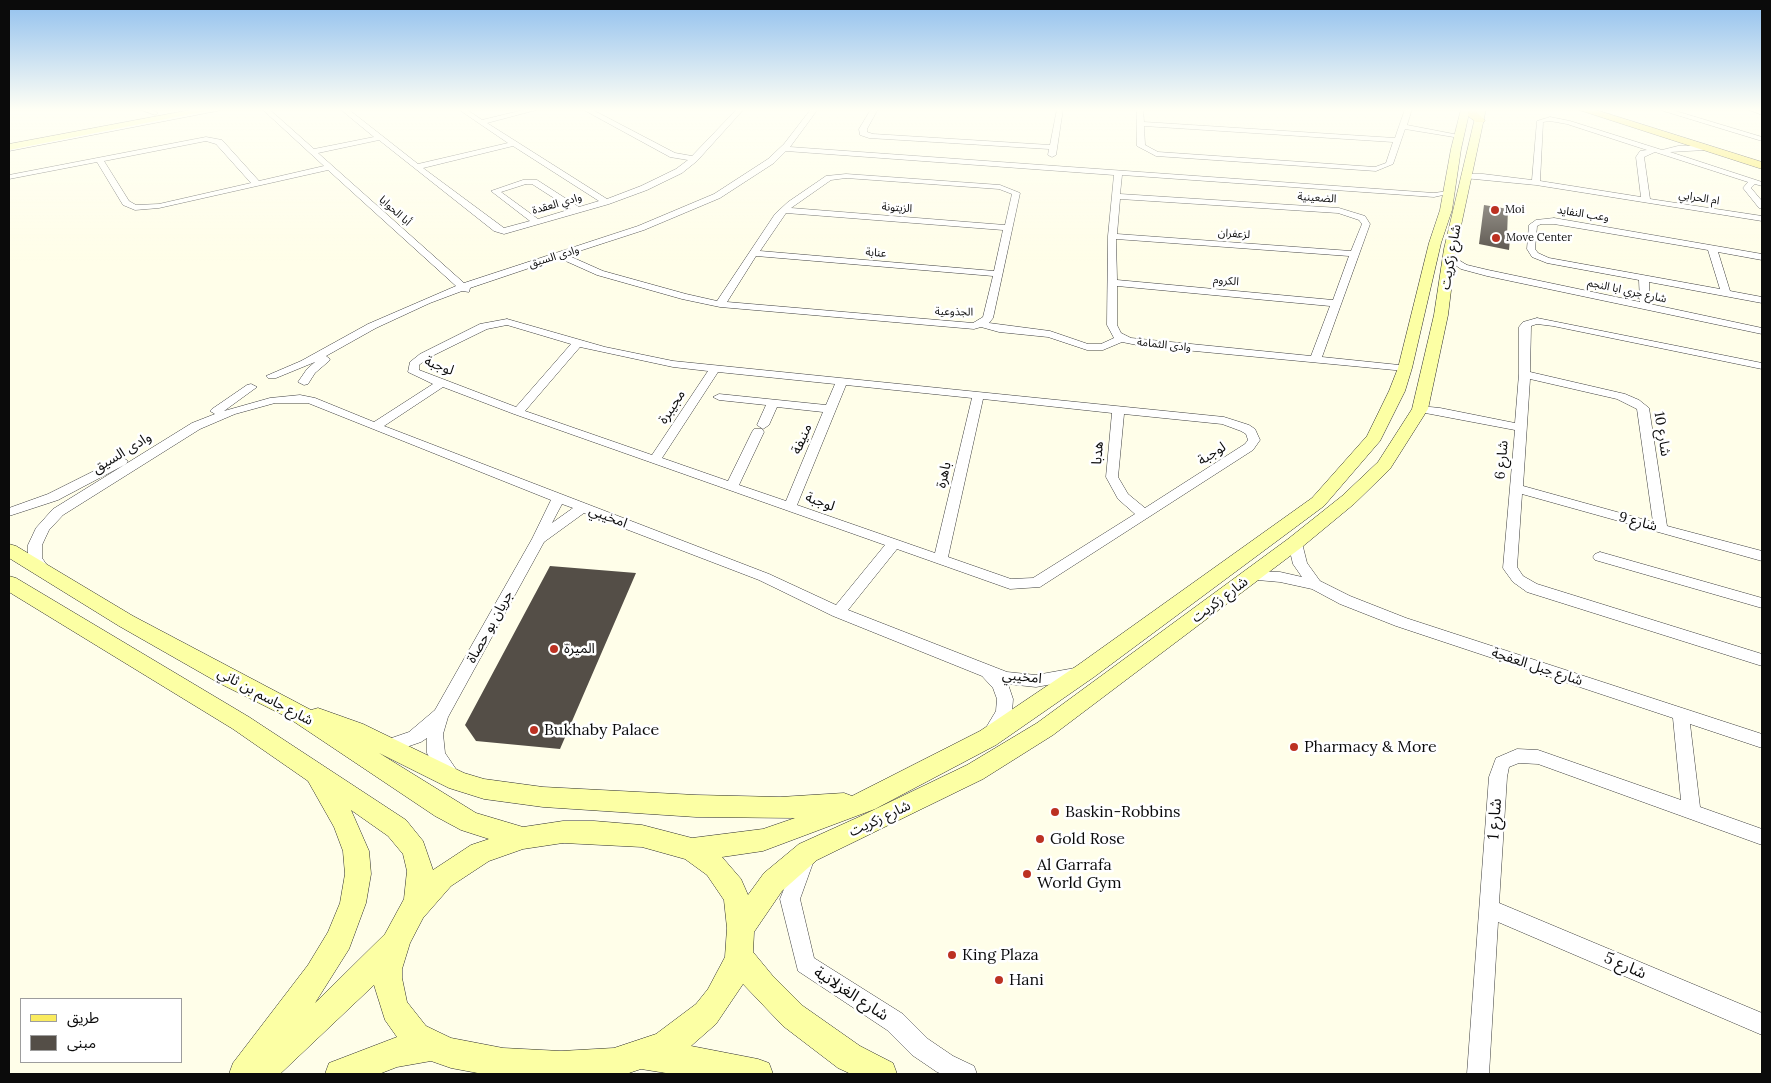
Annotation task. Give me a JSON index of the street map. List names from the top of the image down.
{
  "streets": {
    "main road": ["شارع زكريت", "شارع جاسم بن ثاني"],
    "street": [
      "الضعينية",
      "ام الحرابي",
      "وادي العقدة",
      "الزيتونة",
      "أبا الحوايا",
      "وعب النفايد",
      "لزعفران",
      "عنابة",
      "وادى السيق",
      "الكروم",
      "شارع جري ابا النجم",
      "الجذوعية",
      "وادى الثمامة",
      "لوجبة",
      "مجيبرة",
      "شارع 10",
      "منيفة",
      "هدبا",
      "شارع 6",
      "باهرة",
      "امخيبي",
      "شارع 9",
      "جريان بو حصاة",
      "شارع جبل العفجة",
      "شارع 1",
      "شارع 5",
      "شارع الغزلانية"
    ]
  },
  "crossings": [
    ["الضعينية", "لزعفران"],
    ["الضعينية", "الكروم"],
    ["الضعينية", "وادى الثمامة"],
    ["ام الحرابي", "شارع زكريت"],
    ["الزيتونة", "الجذوعية"],
    ["أبا الحوايا", "وادى السيق"],
    ["لزعفران", "وادى الثمامة"],
    ["عنابة", "الجذوعية"],
    ["وادى السيق", "الجذوعية"],
    ["وادى السيق", "امخيبي"],
    ["وادى السيق", "شارع جاسم بن ثاني"],
    ["شارع زكريت", "شارع جري ابا النجم"],
    ["شارع زكريت", "وادى الثمامة"],
    ["شارع زكريت", "امخيبي"],
    ["شارع زكريت", "شارع جبل العفجة"],
    ["شارع زكريت", "شارع الغزلانية"],
    ["الكروم", "وادى الثمامة"],
    ["لوجبة", "مجيبرة"],
    ["لوجبة", "منيفة"],
    ["لوجبة", "هدبا"],
    ["لوجبة", "باهرة"],
    ["شارع 10", "شارع 6"],
    ["شارع 10", "شارع 9"],
    ["شارع 6", "شارع 9"],
    ["امخيبي", "جريان بو حصاة"],
    ["شارع 1", "شارع 5"]
  ],
  "places": [
    "Moi",
    "Move Center",
    "الميرة",
    "Bukhaby Palace",
    "Pharmacy & More",
    "Baskin-Robbins",
    "Gold Rose",
    "Al Garrafa World Gym",
    "King Plaza",
    "Hani"
  ],
  "legend": ["طريق", "مبنى"]
}
